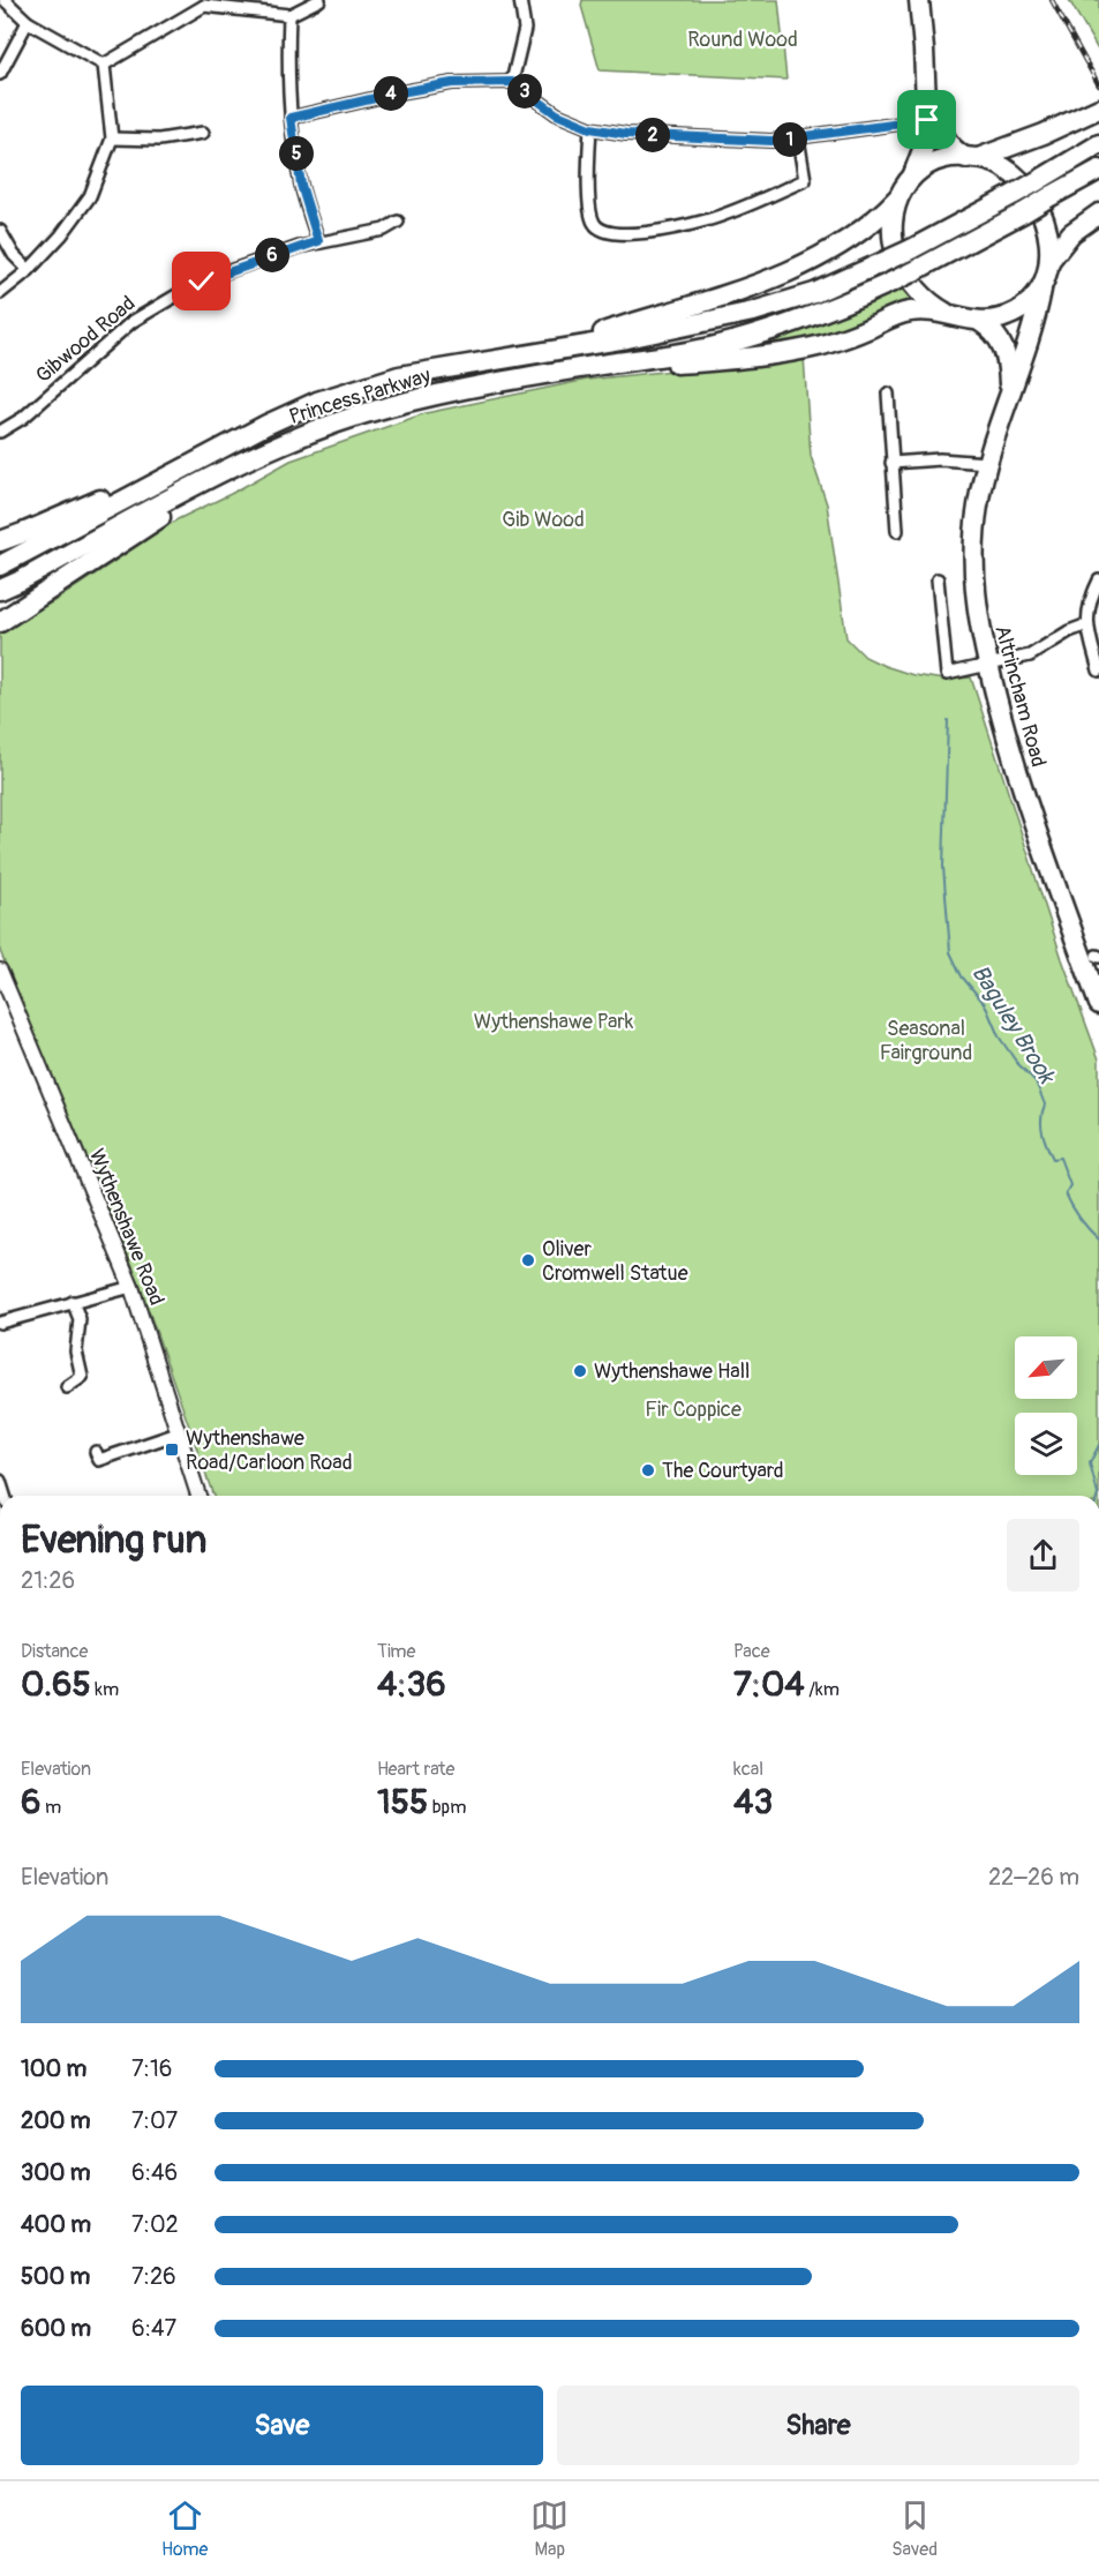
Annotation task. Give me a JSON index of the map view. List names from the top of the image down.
{
  "streets": {
    "highway": ["Princess Parkway", "Altrincham Road"],
    "main road": ["Wythenshawe Road"],
    "street": ["Gibwood Road"]
  },
  "water": ["Baguley Brook"],
  "parks": [
    "Round Wood",
    "Gib Wood",
    "Wythenshawe Park",
    "Seasonal Fairground",
    "Fir Coppice"
  ],
  "places": {
    "other": ["Oliver Cromwell Statue", "Wythenshawe Hall", "The Courtyard"],
    "transit": ["Wythenshawe Road/Carloon Road"]
  },
  "north": "bottom left",
  "page": {
    "pins": [
      "3",
      "4",
      "2",
      "1",
      "5",
      "6"
    ],
    "heading": ["Evening run", "21:26"],
    "stats": [
      ["Distance", "0.65 km"],
      ["Time", "4:36"],
      ["Pace", "7:04 /km"],
      ["Elevation", "6 m"],
      ["Heart rate", "155 bpm"],
      ["kcal", "43"]
    ],
    "chart": ["Elevation", "22–26 m"],
    "list": [
      {
        "name": "100 m",
        "note": "7:16"
      },
      {
        "name": "200 m",
        "note": "7:07"
      },
      {
        "name": "300 m",
        "note": "6:46"
      },
      {
        "name": "400 m",
        "note": "7:02"
      },
      {
        "name": "500 m",
        "note": "7:26"
      },
      {
        "name": "600 m",
        "note": "6:47"
      }
    ],
    "buttons": ["Save", "Share"],
    "tabs": ["Home", "Map", "Saved"]
  }
}
